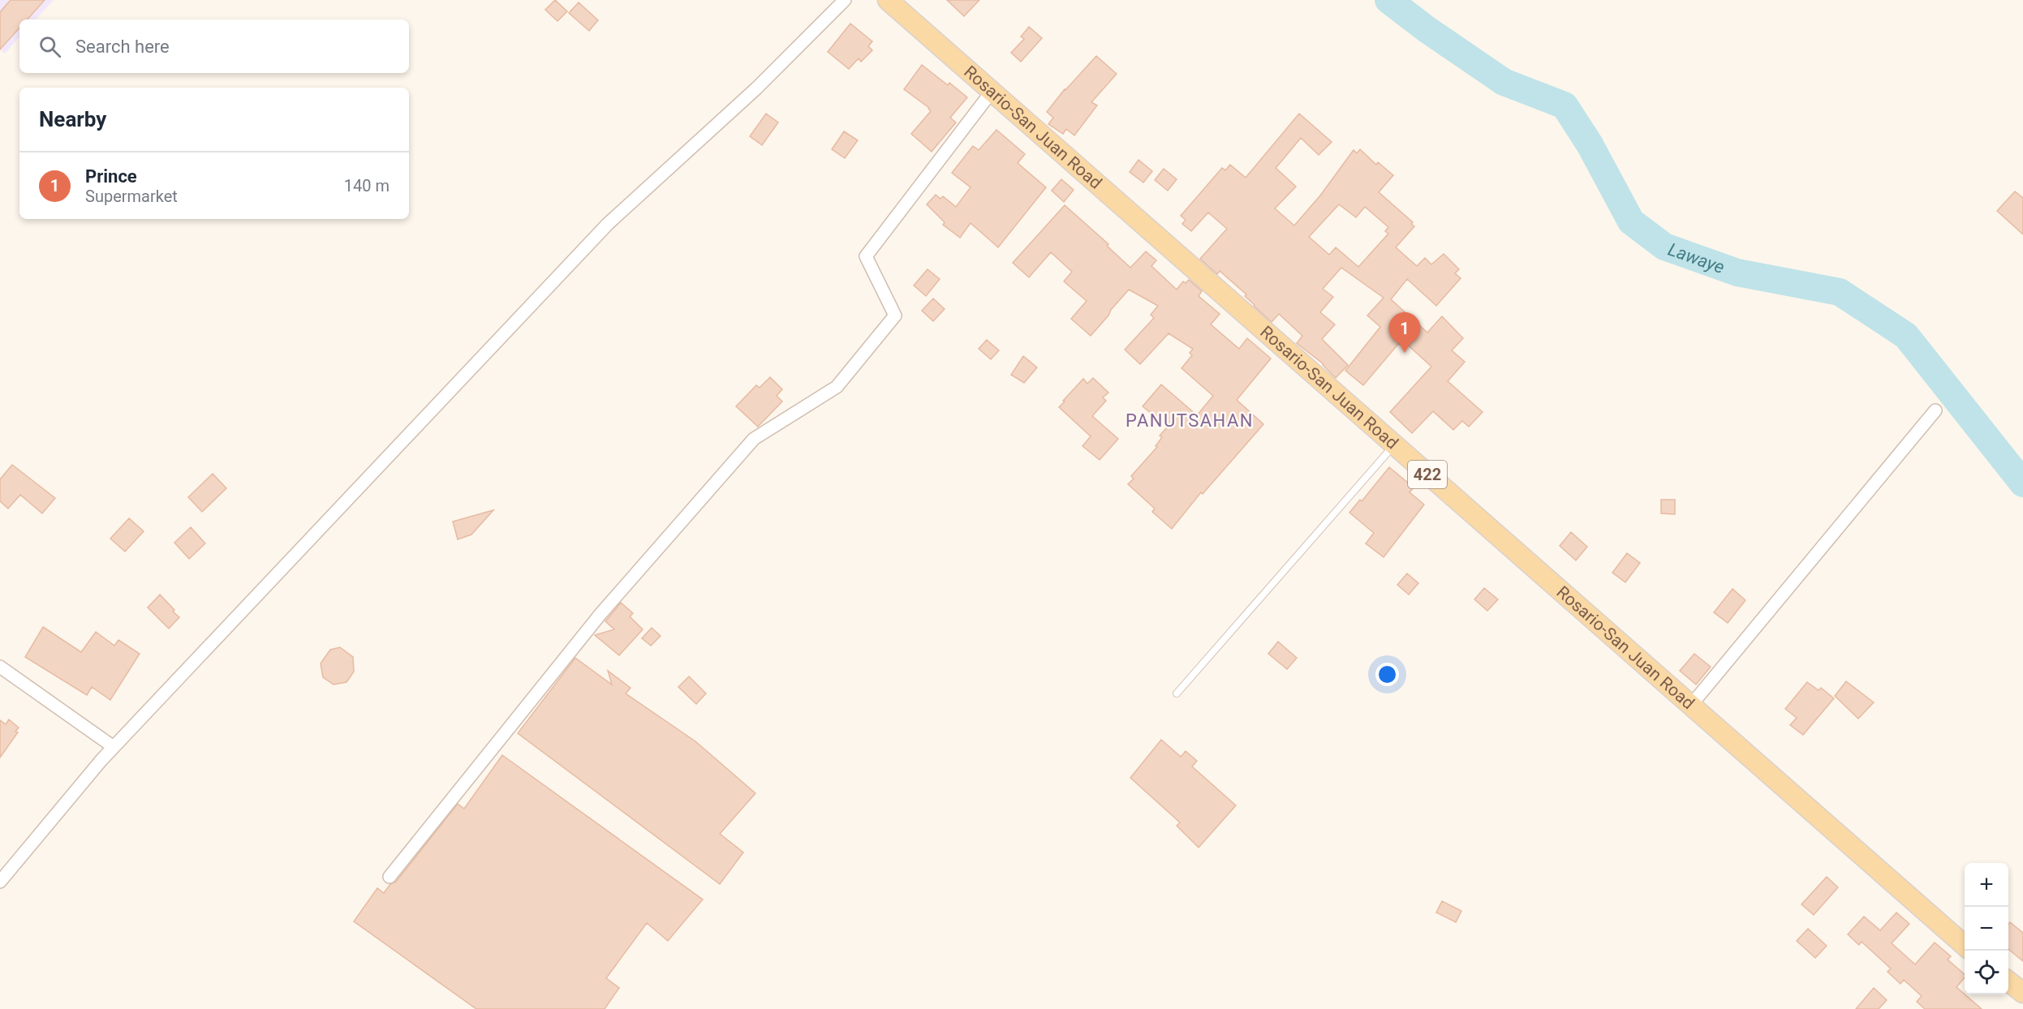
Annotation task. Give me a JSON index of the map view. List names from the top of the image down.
{
  "streets": {
    "main road": ["Rosario-San Juan Road", "422"]
  },
  "districts": ["PANUTSAHAN"],
  "water": ["Lawaye"],
  "page": {
    "search": "Search here",
    "heading": "Nearby",
    "list": [
      {
        "mark": "1",
        "name": "Prince",
        "note": "Supermarket",
        "value": "140 m"
      }
    ],
    "pins": "1",
    "map_buttons": ["+", "−"]
  }
}
